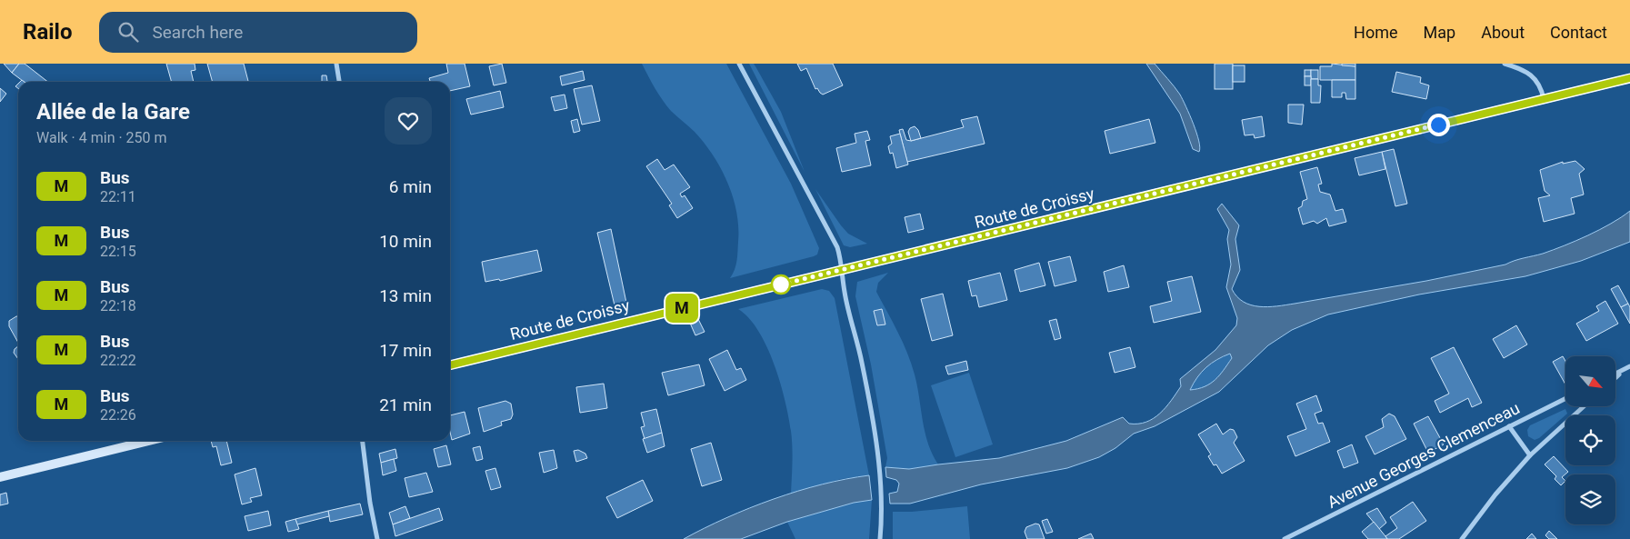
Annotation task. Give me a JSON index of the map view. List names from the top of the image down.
{
  "streets": {
    "main road": ["Route de Croissy"],
    "street": ["Avenue Georges Clemenceau"]
  },
  "lines": ["bus line M"],
  "north": "bottom right",
  "page": {
    "header": "Railo",
    "search": "Search here",
    "nav": [
      "Home",
      "Map",
      "About",
      "Contact"
    ],
    "on_map": "M",
    "heading": ["Allée de la Gare", "Walk · 4 min · 250 m"],
    "list": [
      {
        "mark": "M",
        "name": "Bus",
        "note": "22:11",
        "value": "6 min"
      },
      {
        "mark": "M",
        "name": "Bus",
        "note": "22:15",
        "value": "10 min"
      },
      {
        "mark": "M",
        "name": "Bus",
        "note": "22:18",
        "value": "13 min"
      },
      {
        "mark": "M",
        "name": "Bus",
        "note": "22:22",
        "value": "17 min"
      },
      {
        "mark": "M",
        "name": "Bus",
        "note": "22:26",
        "value": "21 min"
      }
    ]
  }
}
